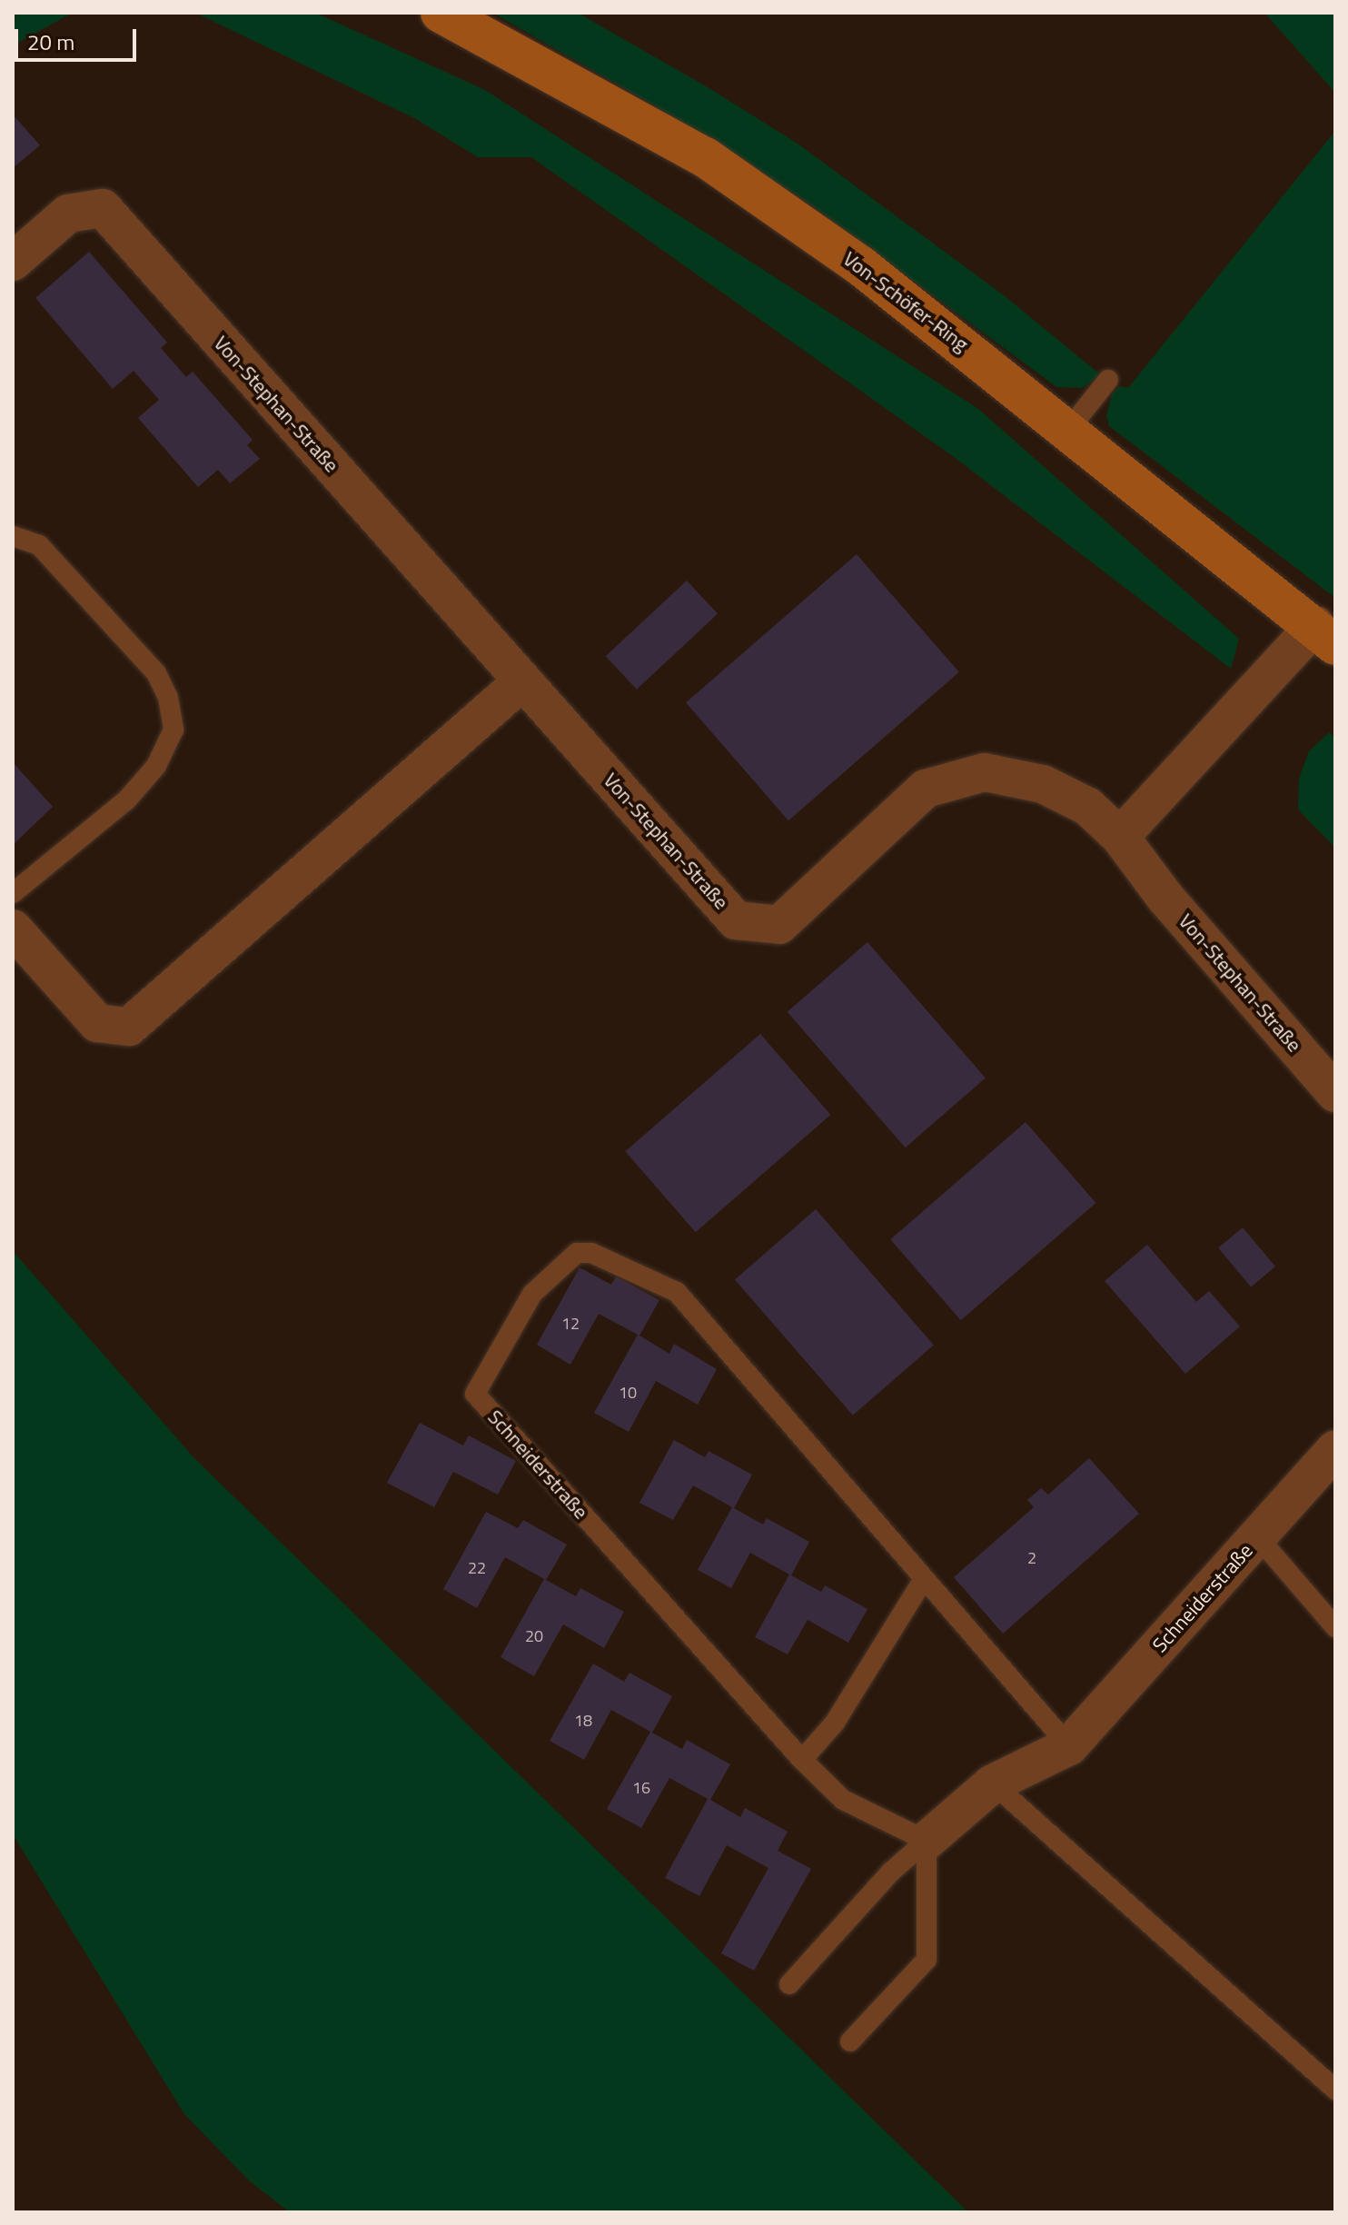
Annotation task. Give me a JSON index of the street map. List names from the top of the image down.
{
  "streets": {
    "main road": ["Von-Schöfer-Ring"],
    "street": ["Von-Stephan-Straße", "Schneiderstraße"]
  },
  "house_numbers": [
    "12",
    "10",
    "2",
    "22",
    "20",
    "18",
    "16"
  ],
  "scale_bar": "20 m"
}
